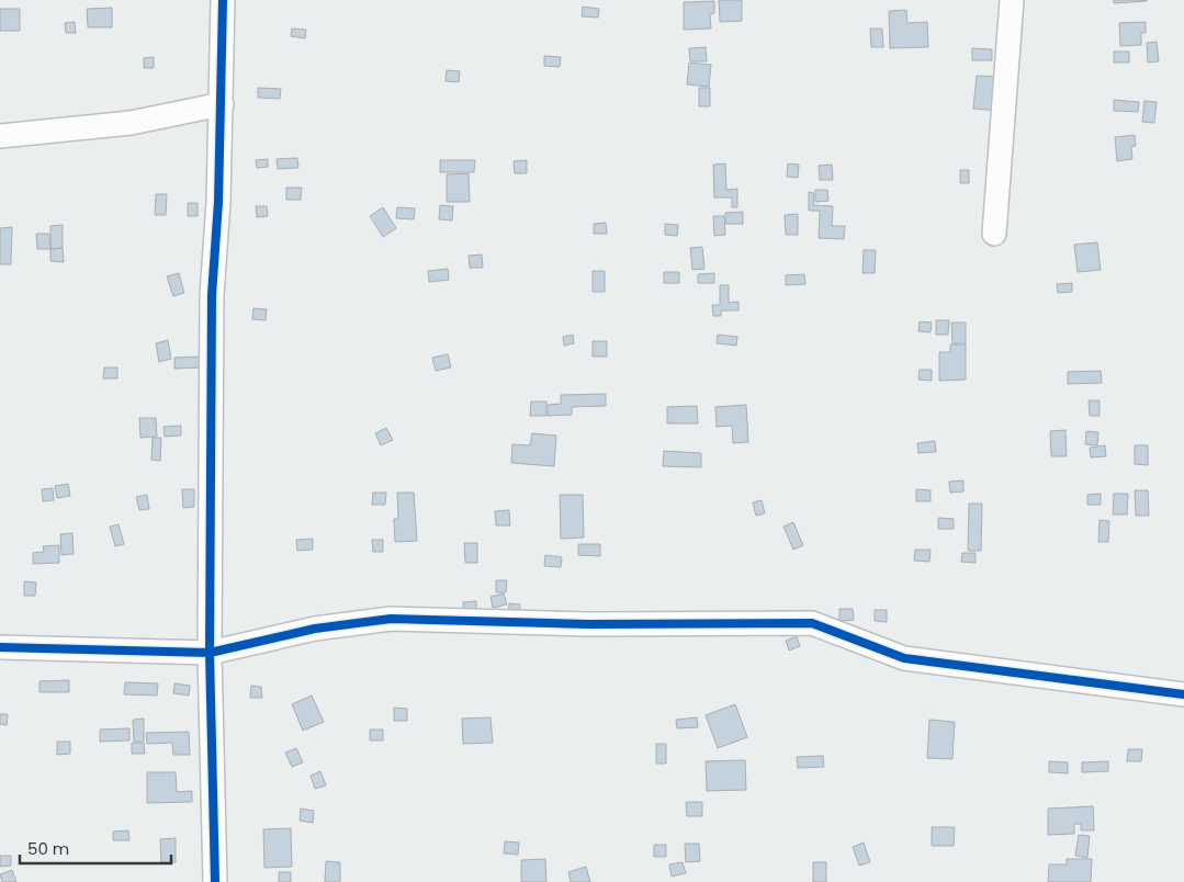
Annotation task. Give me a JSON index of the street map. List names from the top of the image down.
{
  "scale_bar": "50 m"
}
